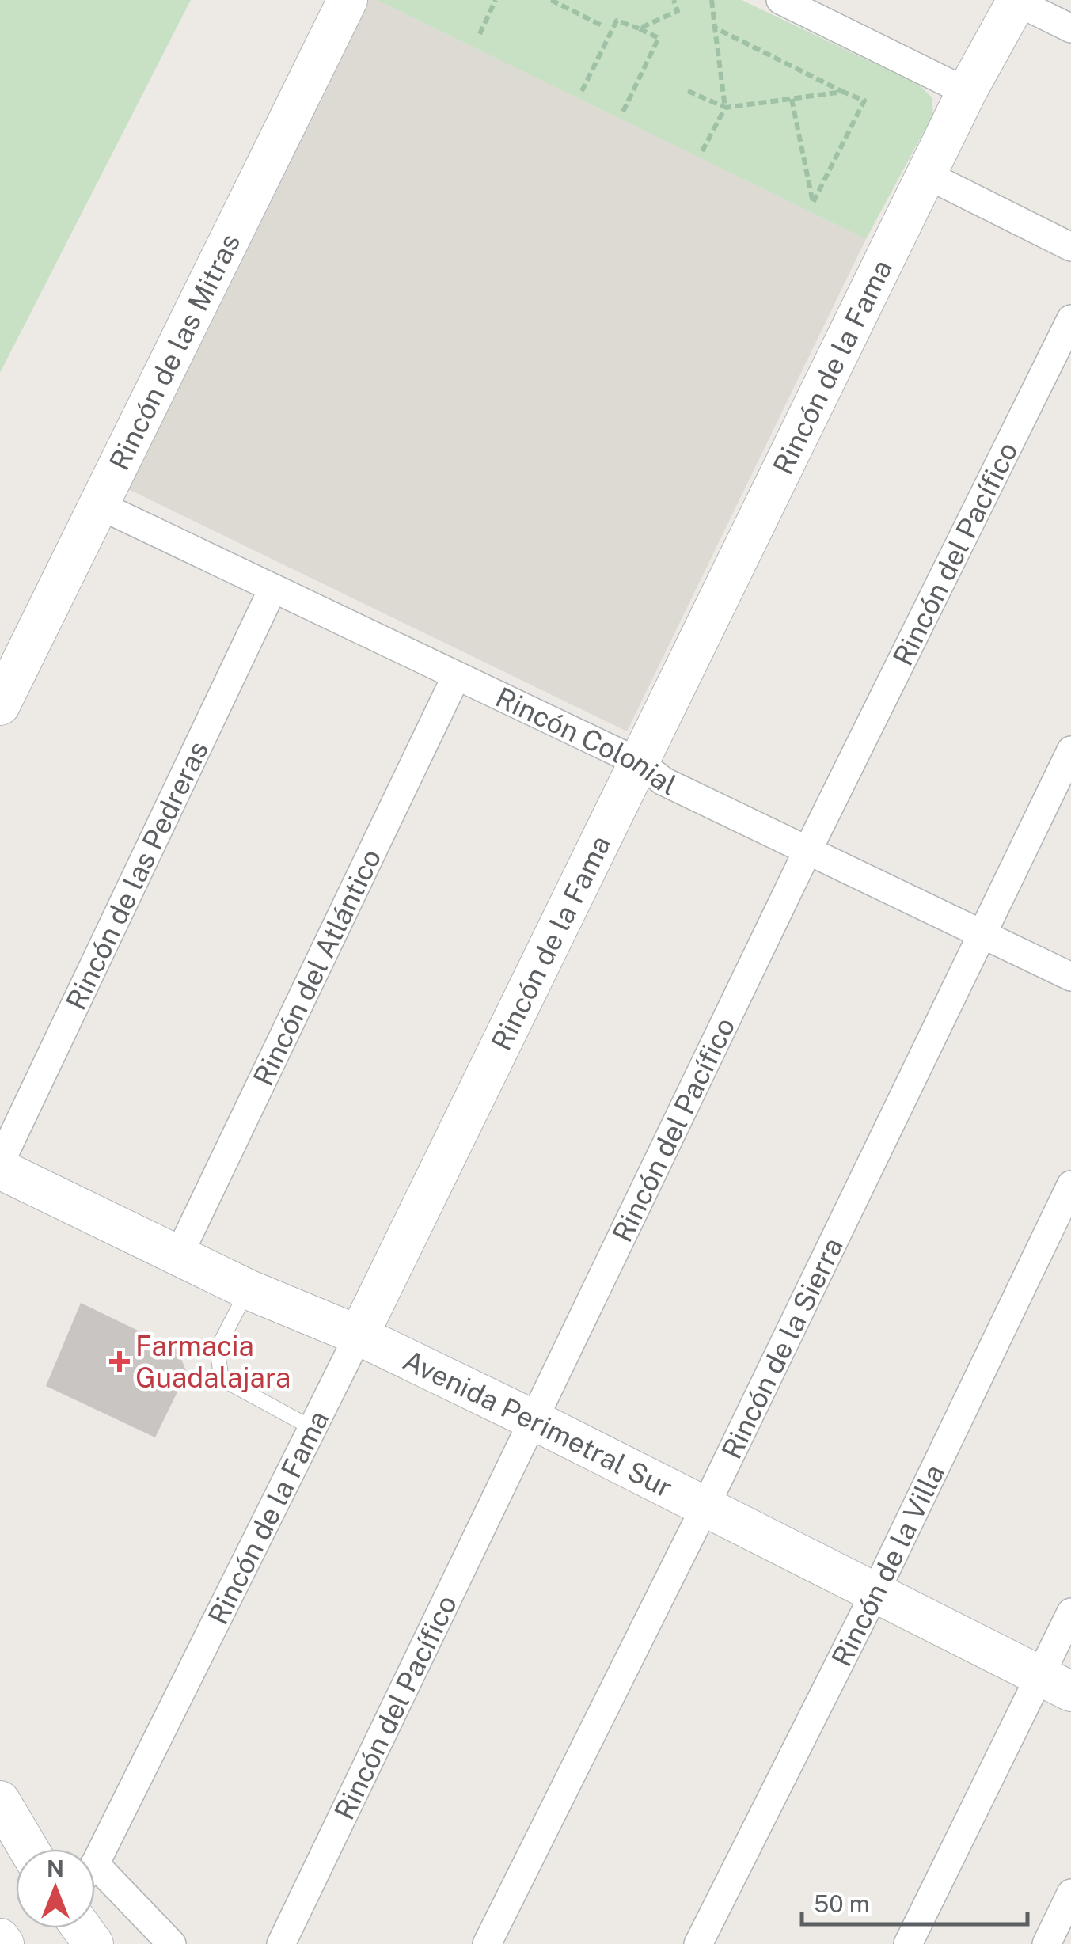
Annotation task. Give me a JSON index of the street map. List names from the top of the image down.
{
  "streets": {
    "street": [
      "Rincón de las Mitras",
      "Rincón de la Fama",
      "Rincón del Pacífico",
      "Rincón Colonial",
      "Rincón de las Pedreras",
      "Rincón del Atlántico",
      "Rincón de la Sierra",
      "Avenida Perimetral Sur",
      "Rincón de la Villa"
    ]
  },
  "crossings": [
    ["Rincón de las Mitras", "Rincón Colonial"],
    ["Rincón de la Fama", "Rincón Colonial"],
    ["Rincón de la Fama", "Avenida Perimetral Sur"],
    ["Rincón del Pacífico", "Rincón Colonial"],
    ["Rincón del Pacífico", "Avenida Perimetral Sur"],
    ["Rincón Colonial", "Rincón de las Pedreras"],
    ["Rincón Colonial", "Rincón del Atlántico"],
    ["Rincón Colonial", "Rincón de la Sierra"],
    ["Rincón del Atlántico", "Avenida Perimetral Sur"],
    ["Rincón de la Sierra", "Avenida Perimetral Sur"],
    ["Avenida Perimetral Sur", "Rincón de la Villa"]
  ],
  "places": {
    "health": ["Farmacia Guadalajara"]
  },
  "scale_bar": "50 m",
  "north": "top"
}
